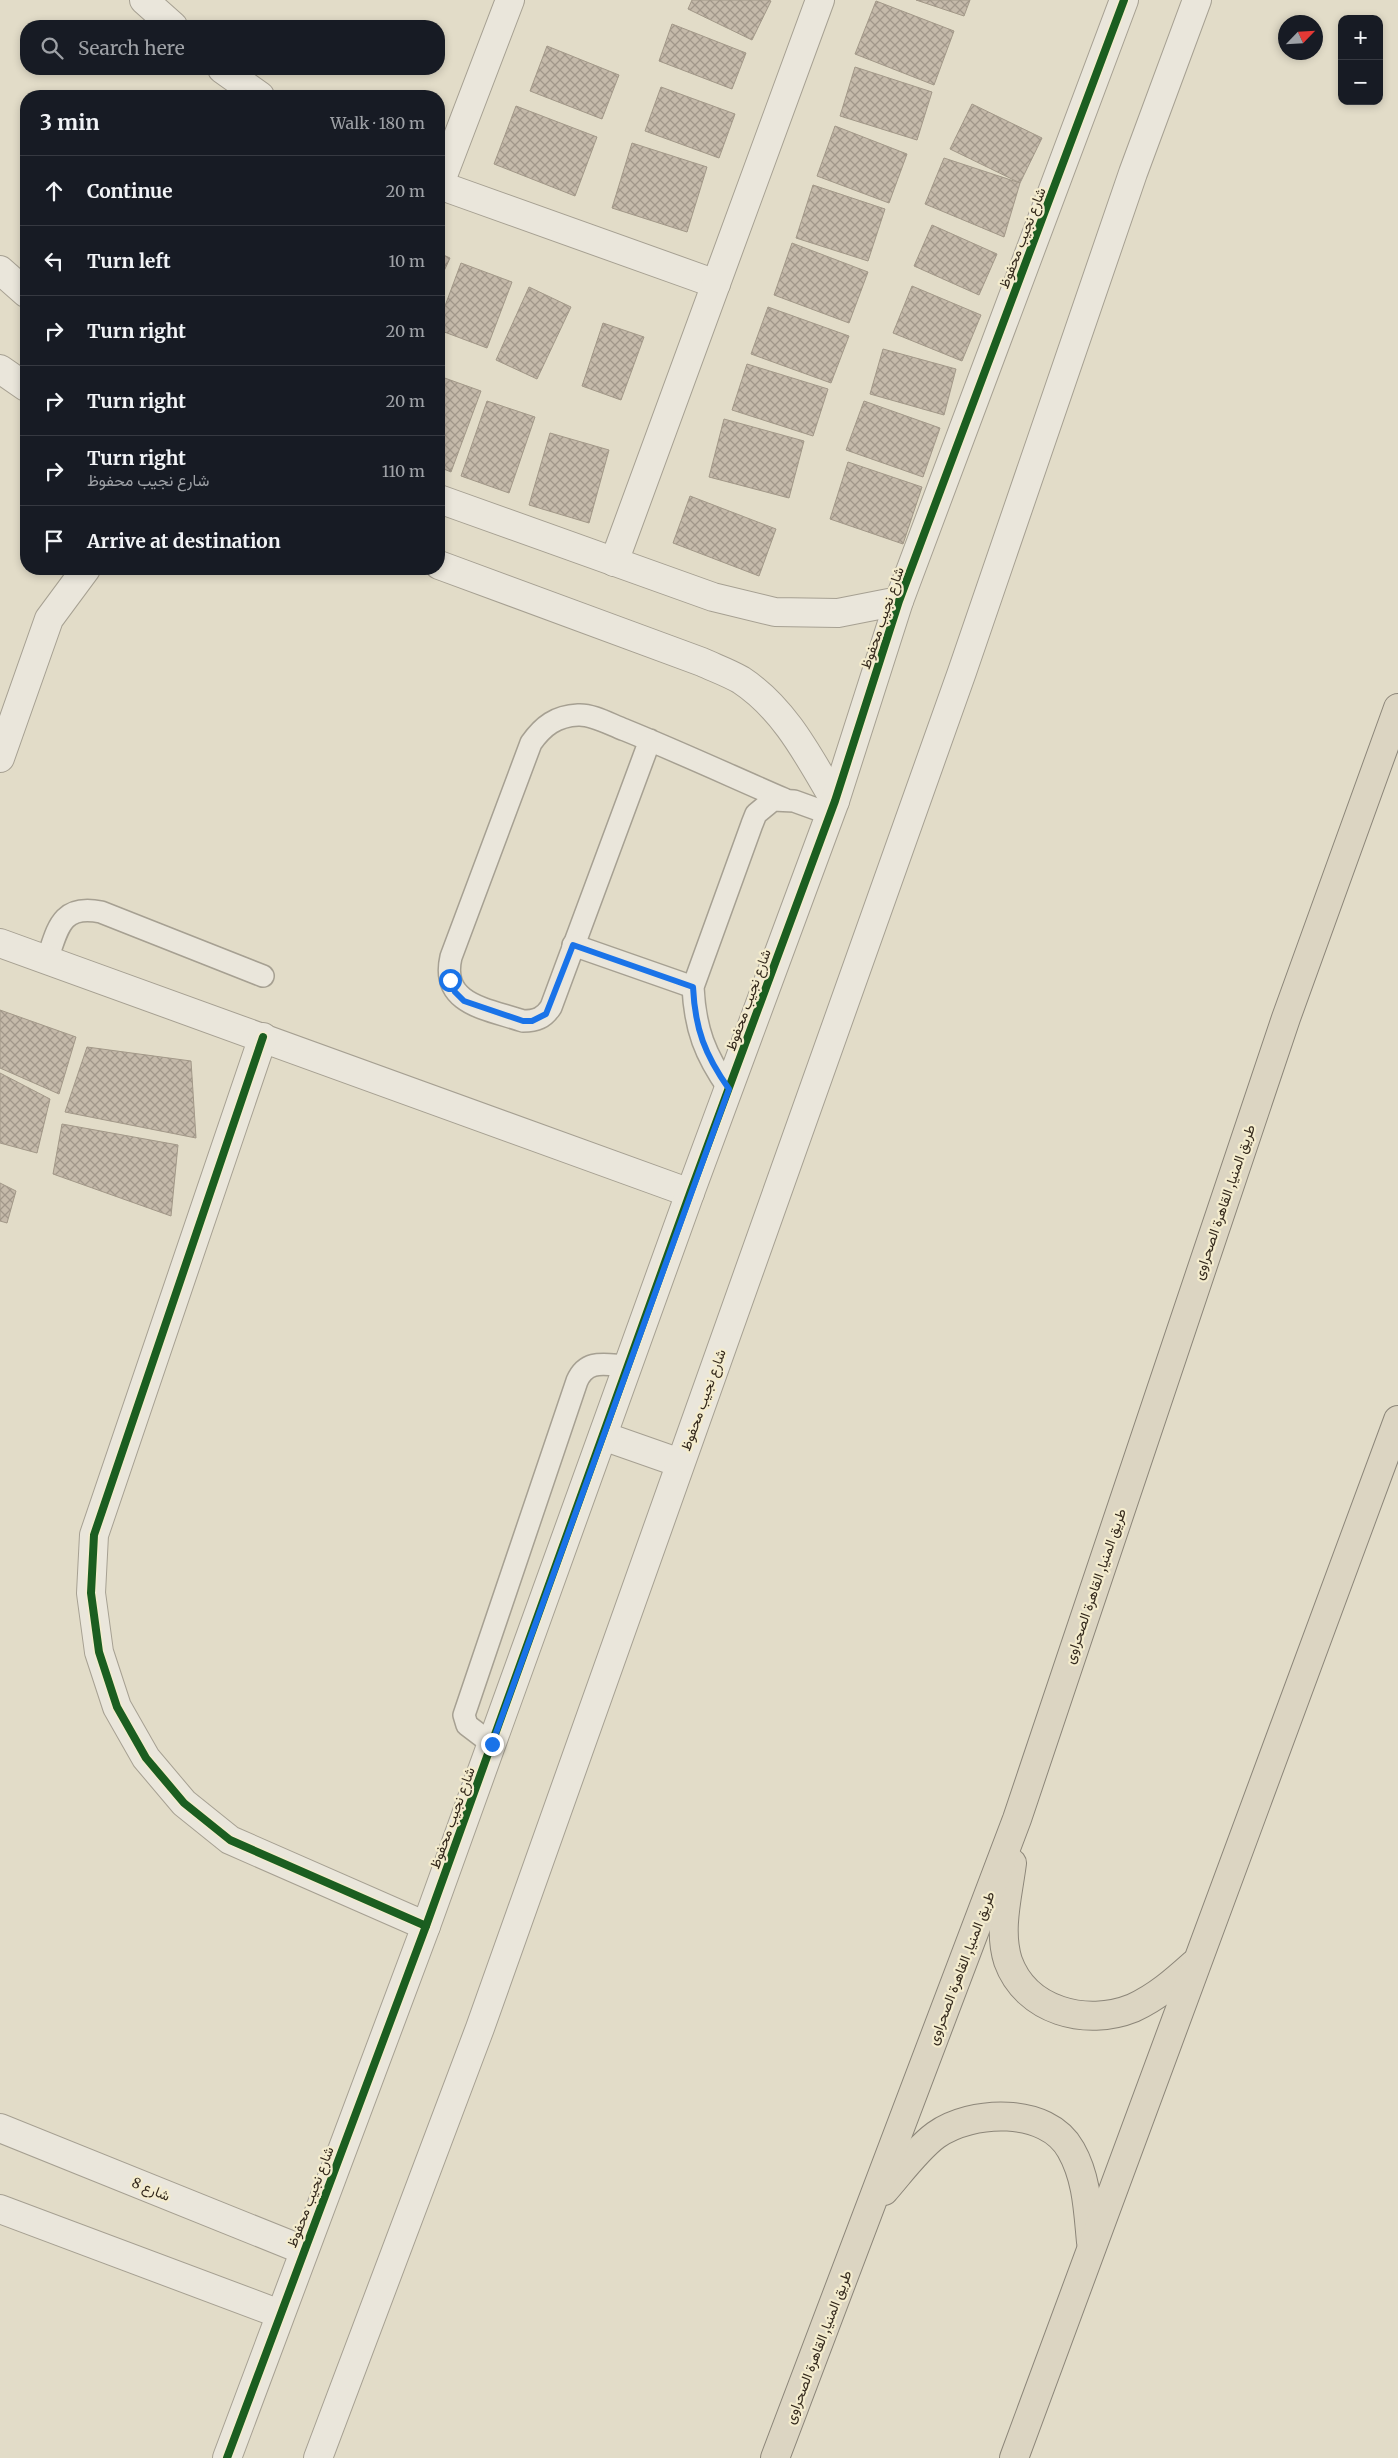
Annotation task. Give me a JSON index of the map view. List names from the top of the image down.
{
  "streets": {
    "highway": ["طريق المنيا, القاهرة الصحراوى"],
    "street": ["شارع نجيب محفوظ", "شارع 8"]
  },
  "crossings": [
    ["شارع نجيب محفوظ", "شارع 8"]
  ],
  "north": "top right",
  "page": {
    "map_buttons": ["+", "−"],
    "search": "Search here",
    "heading": ["3 min", "Walk · 180 m"],
    "list": [
      ["Continue", "20 m"],
      ["Turn left", "10 m"],
      ["Turn right", "20 m"],
      ["Turn right", "20 m"],
      ["Turn right", "شارع نجيب محفوظ", "110 m"],
      "Arrive at destination"
    ]
  }
}
